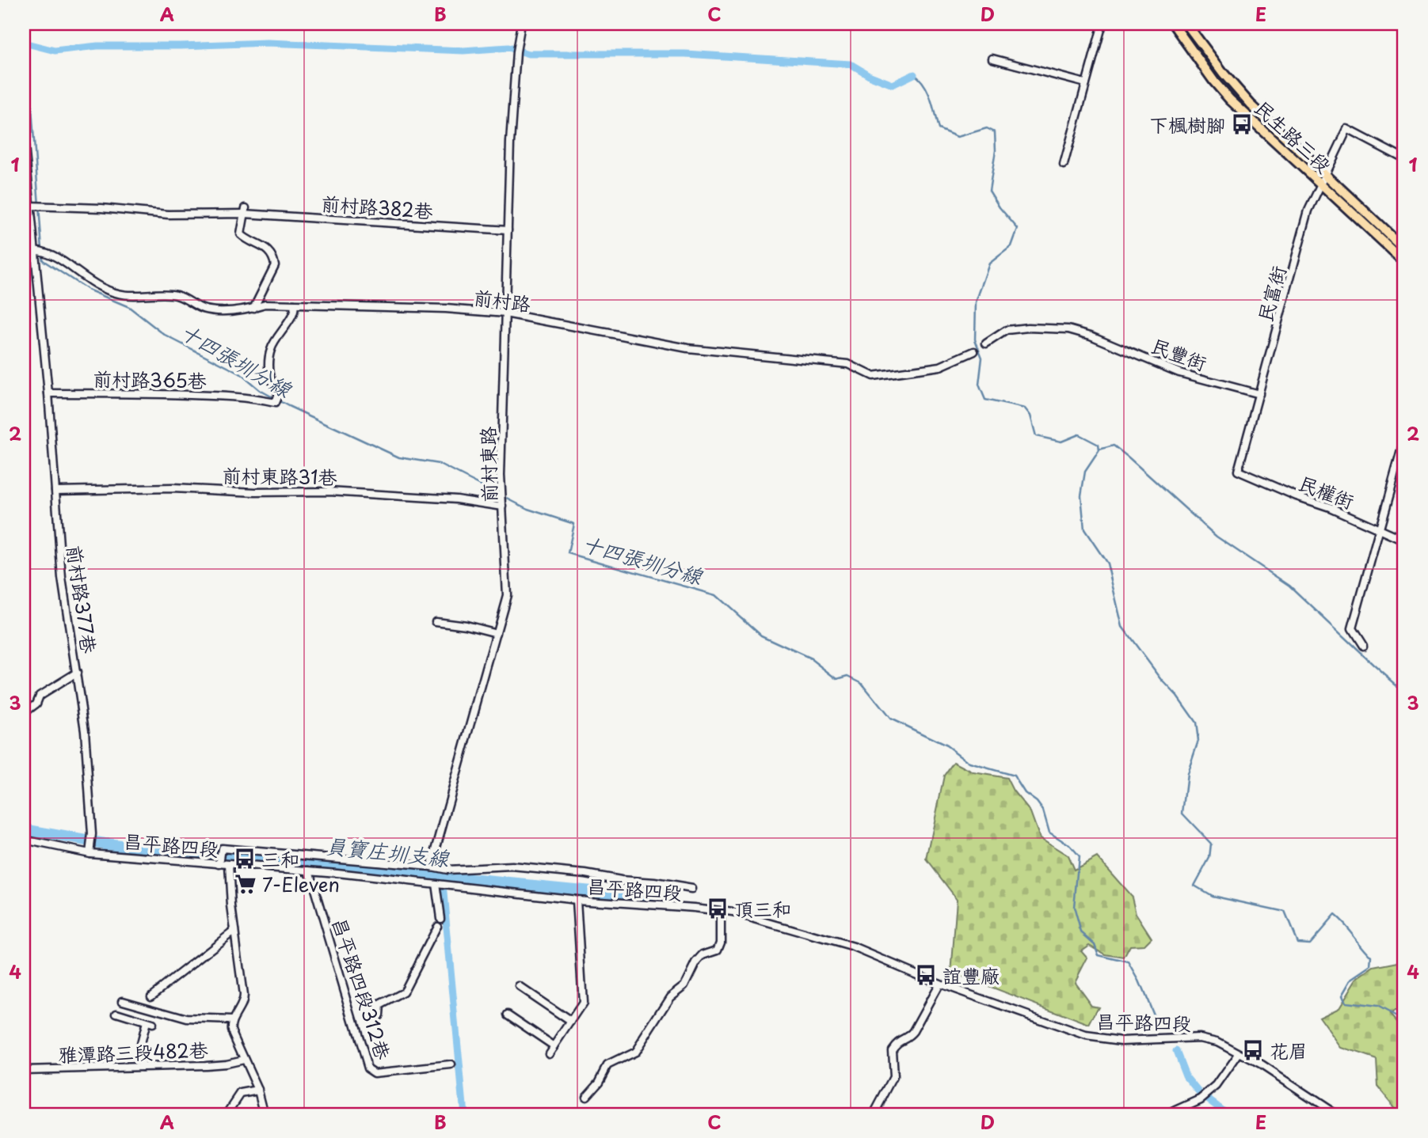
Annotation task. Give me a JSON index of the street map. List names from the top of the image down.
{
  "streets": {
    "main road": ["民生路三段"],
    "street": [
      "前村路382巷",
      "民富街",
      "前村路",
      "民豐街",
      "前村路365巷",
      "前村東路",
      "前村東路31巷",
      "民權街",
      "前村路377巷",
      "昌平路四段",
      "昌平路四段312巷",
      "雅潭路三段482巷"
    ]
  },
  "crossings": [
    ["民生路三段", "民富街"],
    ["前村路382巷", "前村東路"],
    ["前村路382巷", "前村路377巷"],
    ["民富街", "民豐街"],
    ["民富街", "民權街"],
    ["前村路", "前村路365巷"],
    ["前村路", "前村東路"],
    ["前村路", "前村路377巷"],
    ["前村路365巷", "前村路377巷"],
    ["前村東路", "前村東路31巷"],
    ["前村東路31巷", "前村路377巷"],
    ["前村路377巷", "昌平路四段"],
    ["昌平路四段", "昌平路四段312巷"]
  ],
  "water": ["十四張圳分線", "員寶庄圳支線"],
  "places": {
    "bus stop": [
      "下楓樹腳",
      "三和",
      "頂三和",
      "誼豐廠",
      "花眉"
    ],
    "supermarket": ["7-Eleven"]
  },
  "grid": {
    "columns": [
      "A",
      "B",
      "C",
      "D",
      "E"
    ],
    "rows": [
      "1",
      "2",
      "3",
      "4"
    ]
  }
}
